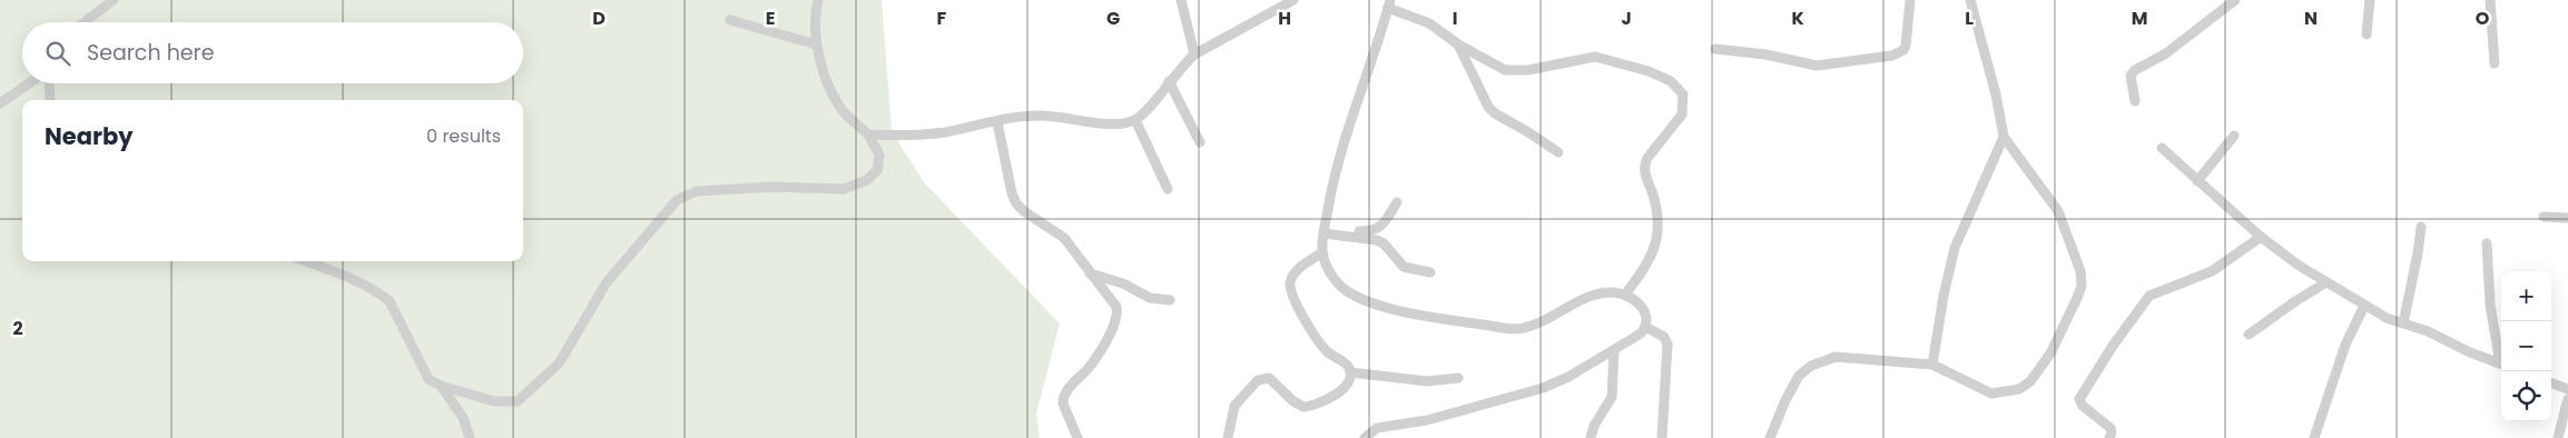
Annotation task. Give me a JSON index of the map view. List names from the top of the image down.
{
  "page": {
    "search": "Search here",
    "heading": ["Nearby", "0 results"],
    "map_buttons": ["+", "−"]
  },
  "grid": {
    "columns": [
      "D",
      "E",
      "F",
      "G",
      "H",
      "I",
      "J",
      "K",
      "L",
      "M",
      "N",
      "O"
    ],
    "rows": ["2"]
  }
}
